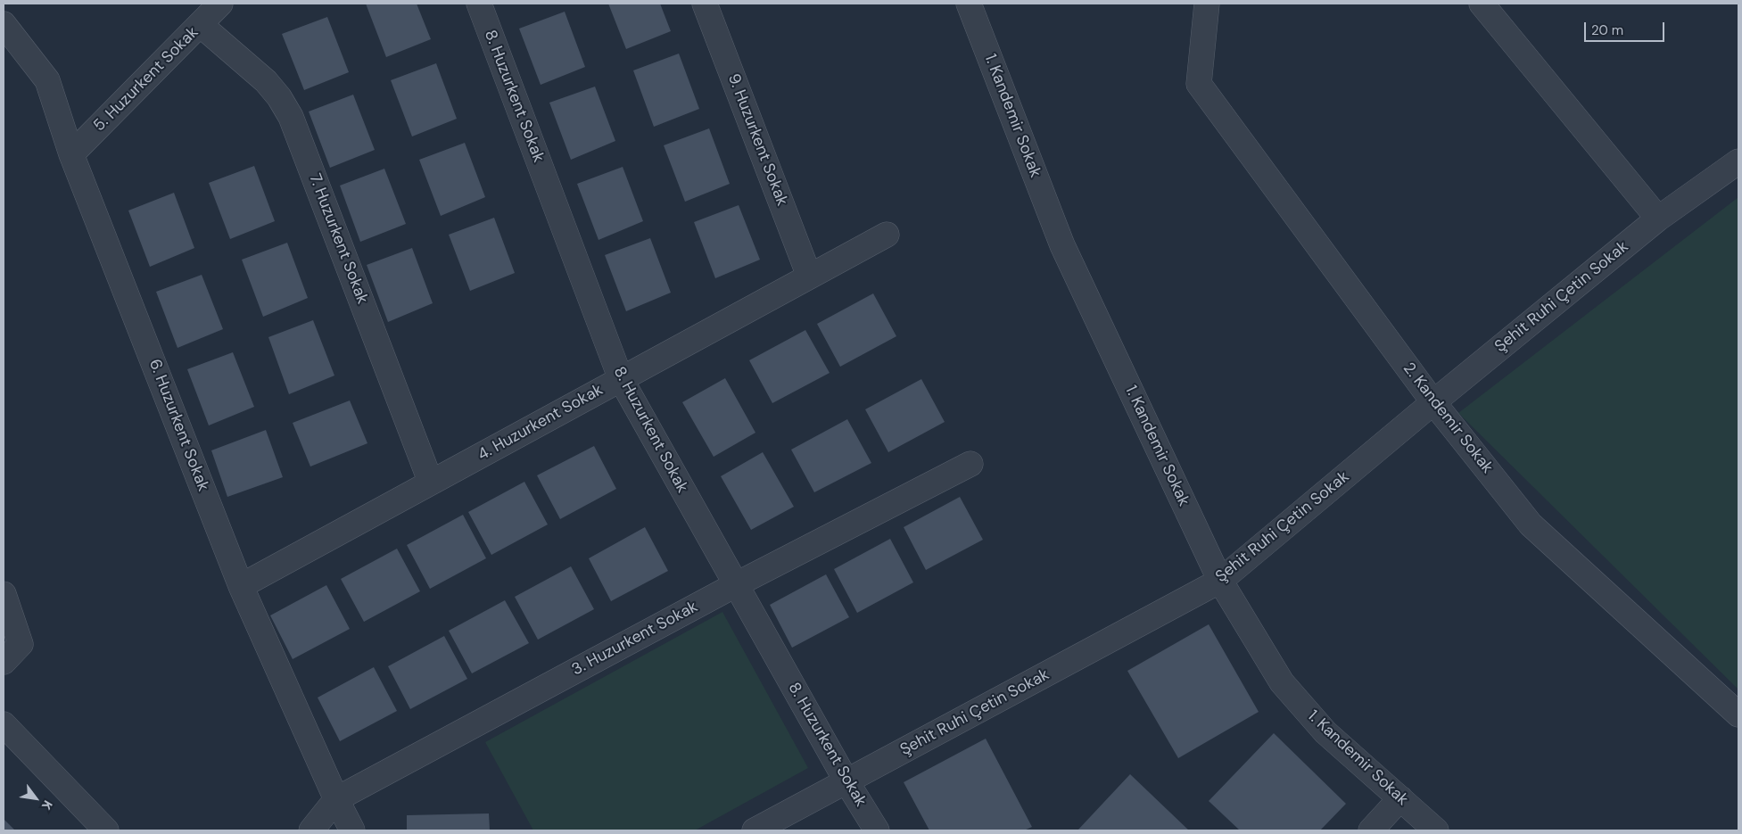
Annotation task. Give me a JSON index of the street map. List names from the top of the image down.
{
  "streets": {
    "street": [
      "5. Huzurkent Sokak",
      "8. Huzurkent Sokak",
      "1. Kandemir Sokak",
      "9. Huzurkent Sokak",
      "7. Huzurkent Sokak",
      "Şehit Ruhi Çetin Sokak",
      "2. Kandemir Sokak",
      "4. Huzurkent Sokak",
      "6. Huzurkent Sokak",
      "3. Huzurkent Sokak"
    ]
  },
  "crossings": [
    ["5. Huzurkent Sokak", "7. Huzurkent Sokak"],
    ["5. Huzurkent Sokak", "6. Huzurkent Sokak"],
    ["8. Huzurkent Sokak", "Şehit Ruhi Çetin Sokak"],
    ["8. Huzurkent Sokak", "4. Huzurkent Sokak"],
    ["8. Huzurkent Sokak", "3. Huzurkent Sokak"],
    ["1. Kandemir Sokak", "Şehit Ruhi Çetin Sokak"],
    ["9. Huzurkent Sokak", "4. Huzurkent Sokak"],
    ["7. Huzurkent Sokak", "4. Huzurkent Sokak"],
    ["Şehit Ruhi Çetin Sokak", "2. Kandemir Sokak"],
    ["4. Huzurkent Sokak", "6. Huzurkent Sokak"],
    ["6. Huzurkent Sokak", "3. Huzurkent Sokak"]
  ],
  "scale_bar": "20 m",
  "north": "bottom right"
}
